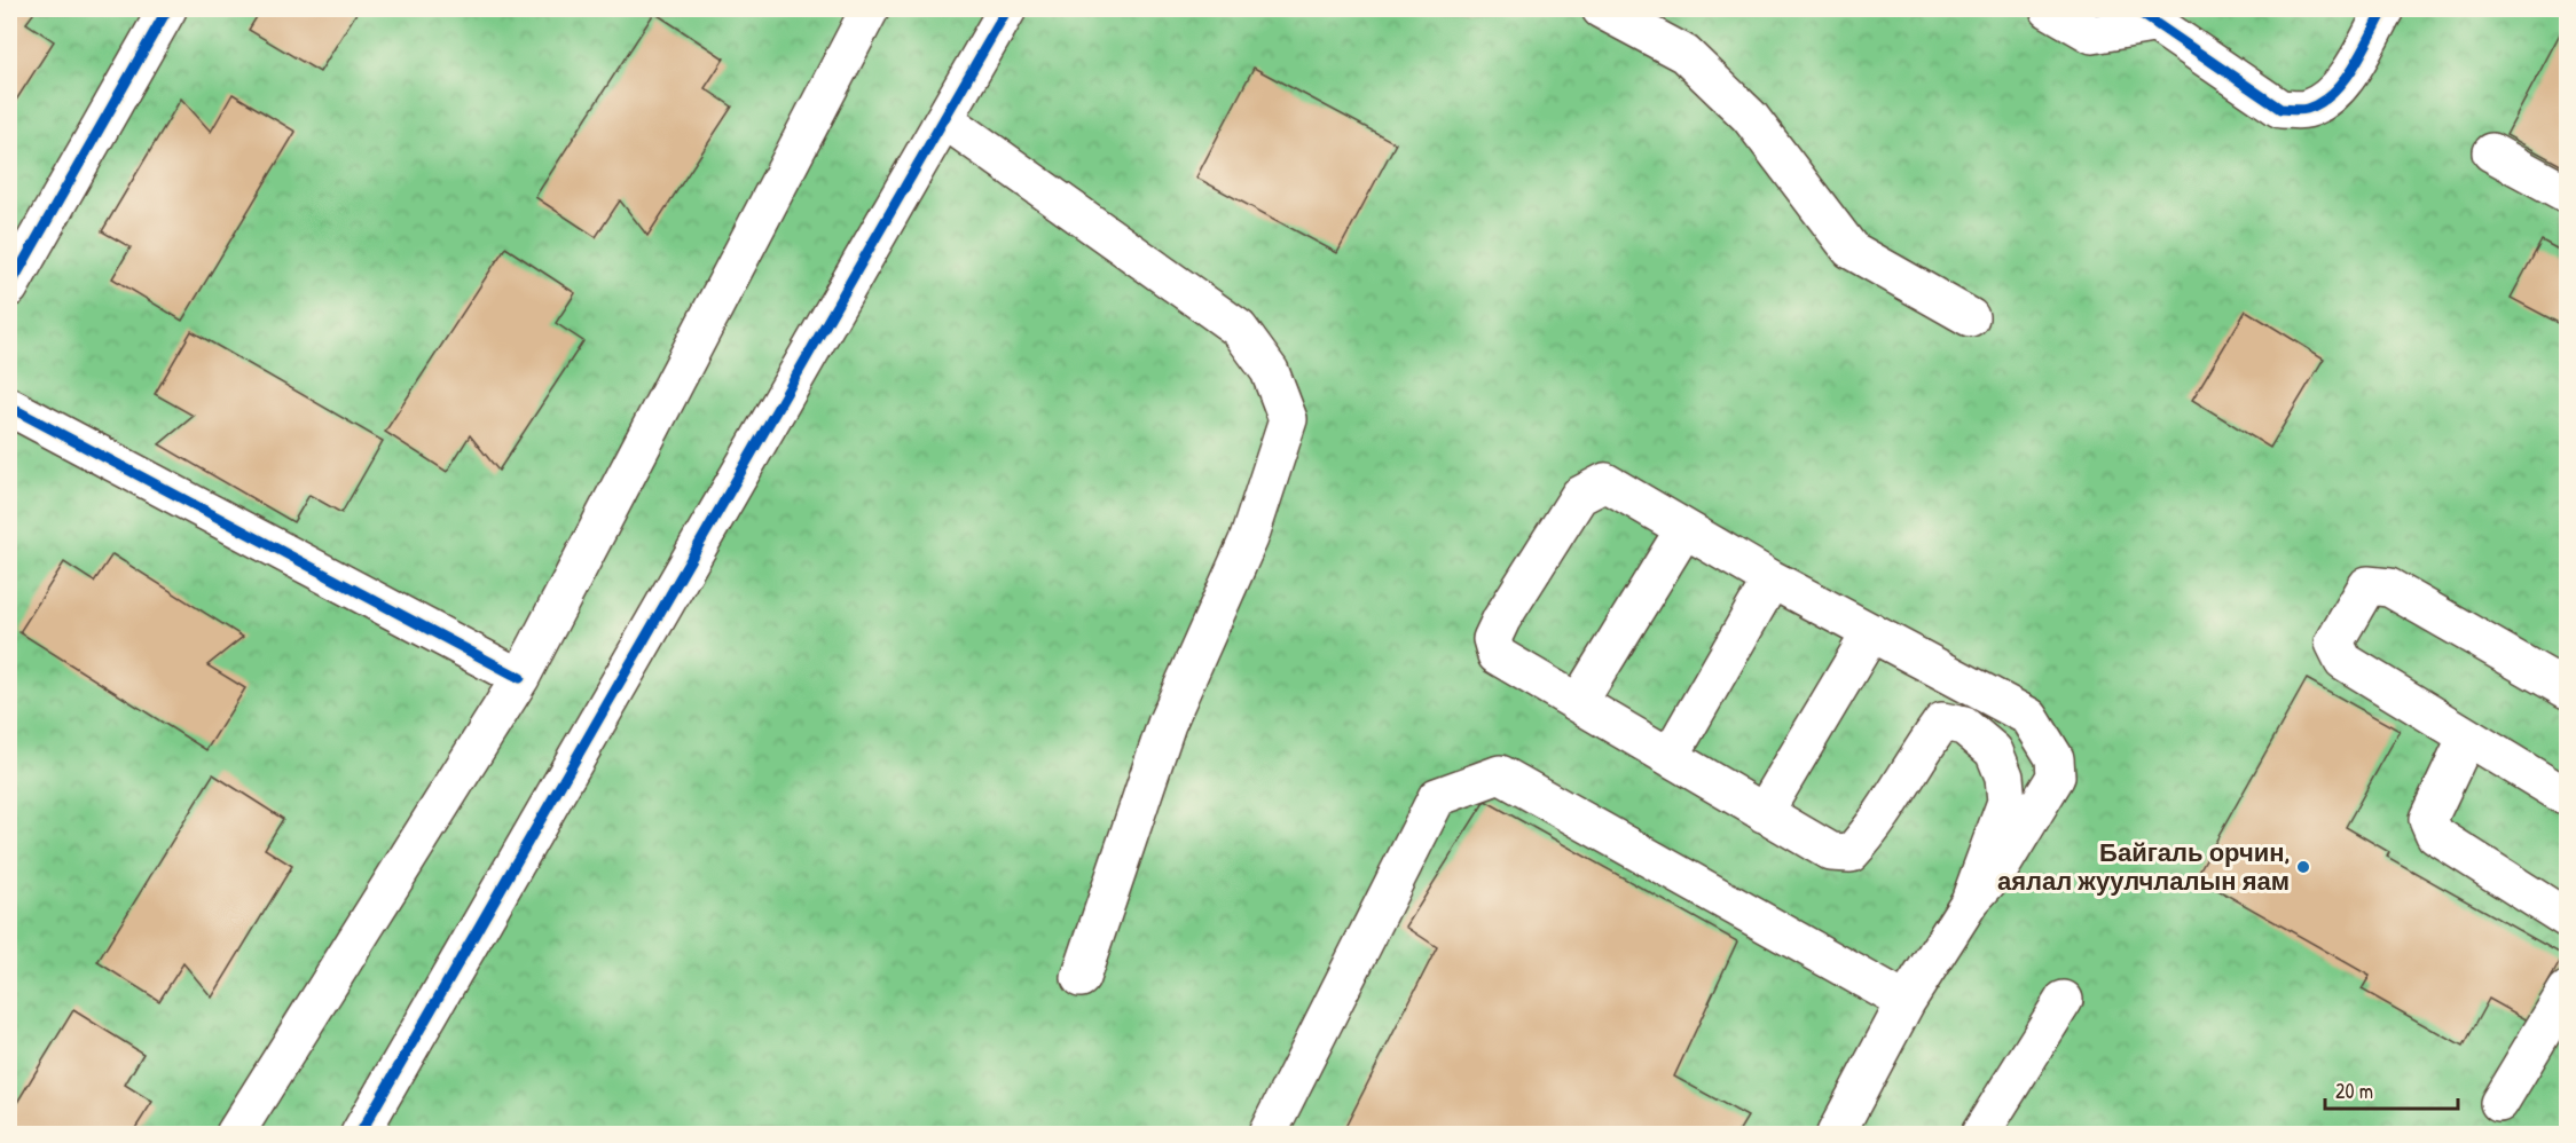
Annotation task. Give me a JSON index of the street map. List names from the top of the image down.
{
  "places": ["Байгаль орчин, аялал жуулчлалын яам"],
  "scale_bar": "20 m"
}
